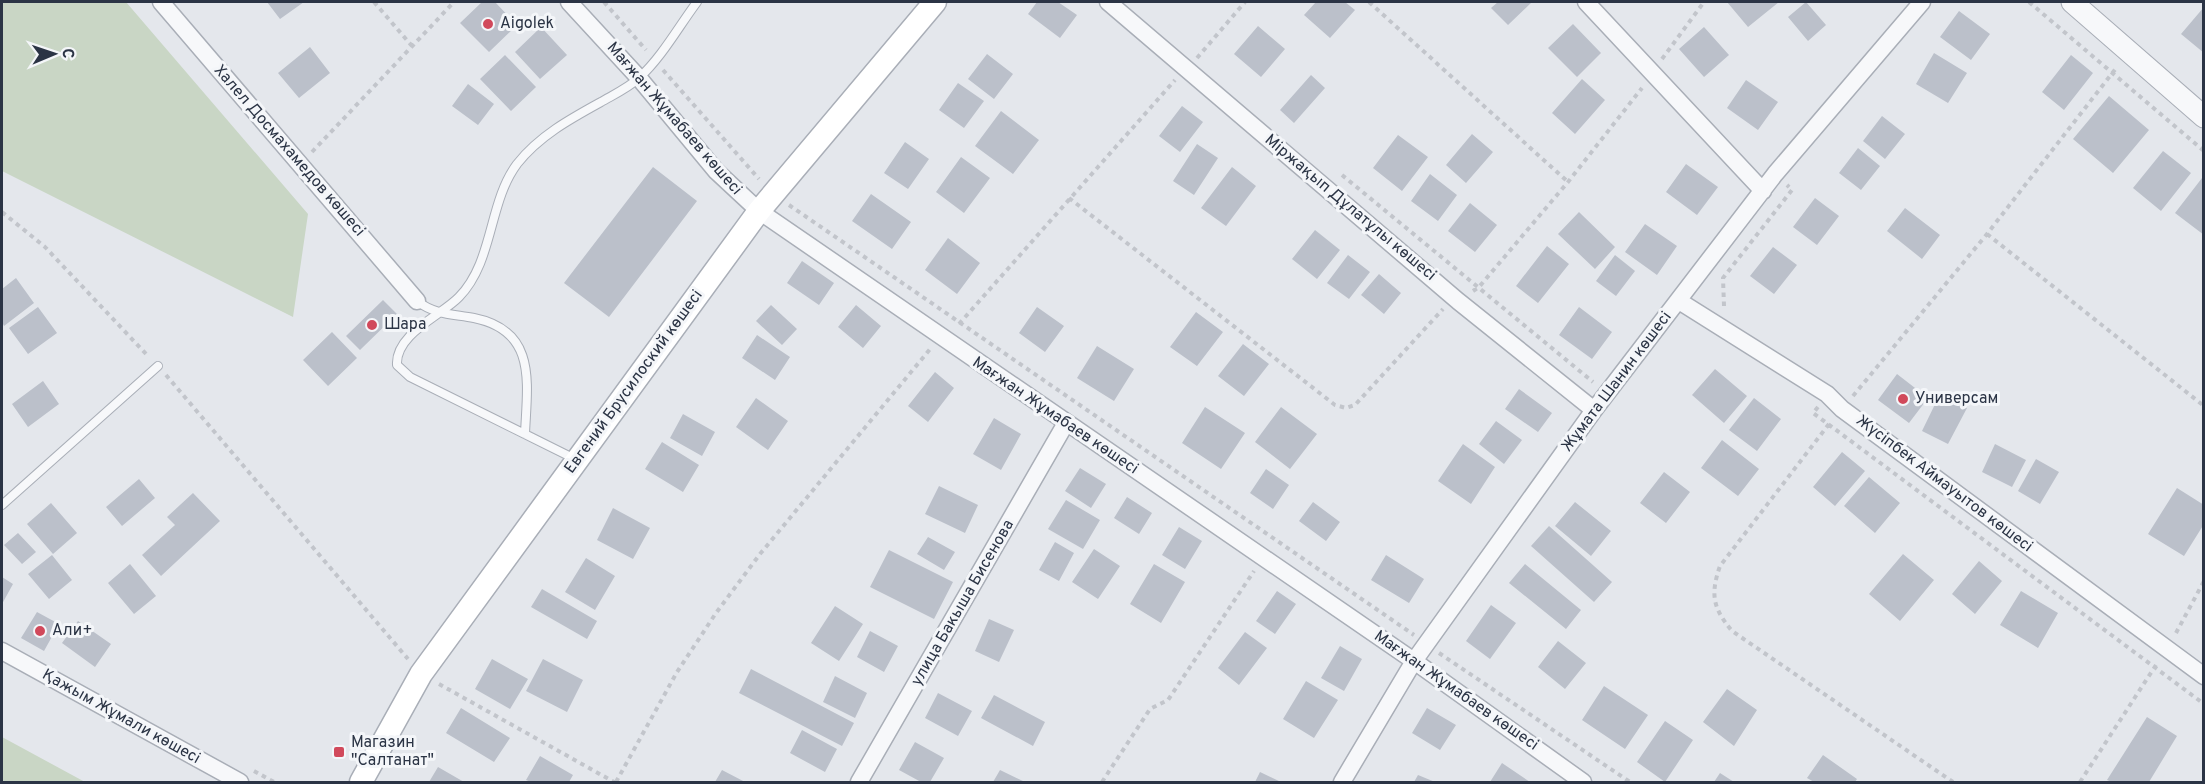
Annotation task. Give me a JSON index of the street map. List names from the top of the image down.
{
  "streets": {
    "main road": ["Евгений Брусилоский көшесі"],
    "street": [
      "Мағжан Жұмабаев көшесі",
      "Халел Досмахамедов көшесі",
      "Міржақып Дұлатұлы көшесі",
      "Жұмата Шанин көшесі",
      "Жүсіпбек Аймауытов көшесі",
      "улица Бакыша Бисенова",
      "Қажым Жұмали көшесі"
    ]
  },
  "crossings": [
    ["Мағжан Жұмабаев көшесі", "Евгений Брусилоский көшесі"],
    ["Мағжан Жұмабаев көшесі", "Жұмата Шанин көшесі"],
    ["Мағжан Жұмабаев көшесі", "улица Бакыша Бисенова"],
    ["Міржақып Дұлатұлы көшесі", "Жұмата Шанин көшесі"],
    ["Жұмата Шанин көшесі", "Жүсіпбек Аймауытов көшесі"]
  ],
  "places": {
    "other": [
      "Aigolek",
      "Шара",
      "Универсам",
      "Али+"
    ],
    "transit": ["Магазин \"Салтанат\""]
  },
  "north": "right"
}
